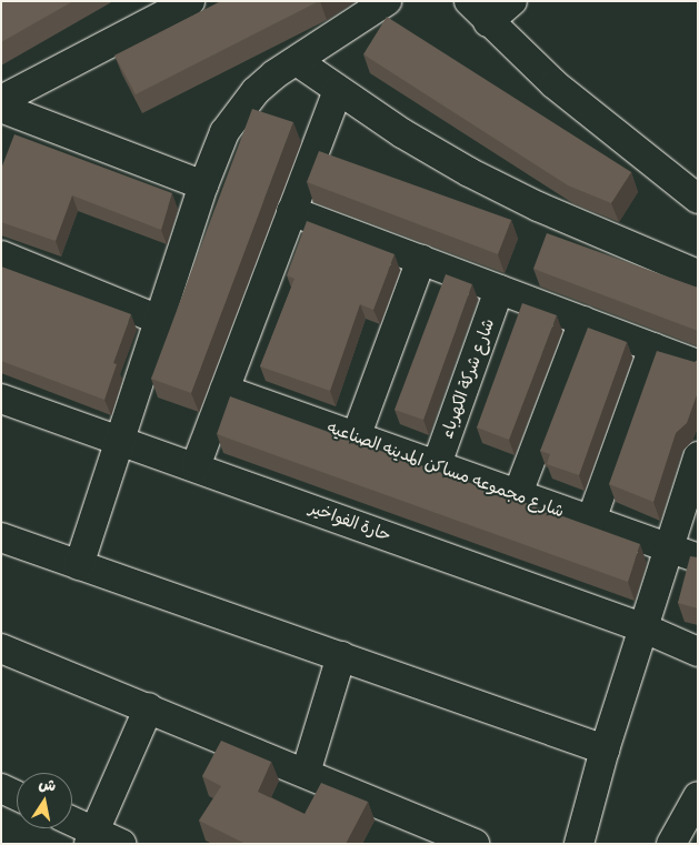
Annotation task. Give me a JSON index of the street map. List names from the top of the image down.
{
  "streets": {
    "street": ["شارع شركة الكهرباء", "شارع مجموعه مساكن المدينه الصناعيه", "حارة الفواخير"]
  },
  "crossings": [
    ["شارع شركة الكهرباء", "شارع مجموعه مساكن المدينه الصناعيه"]
  ],
  "north": "top"
}
